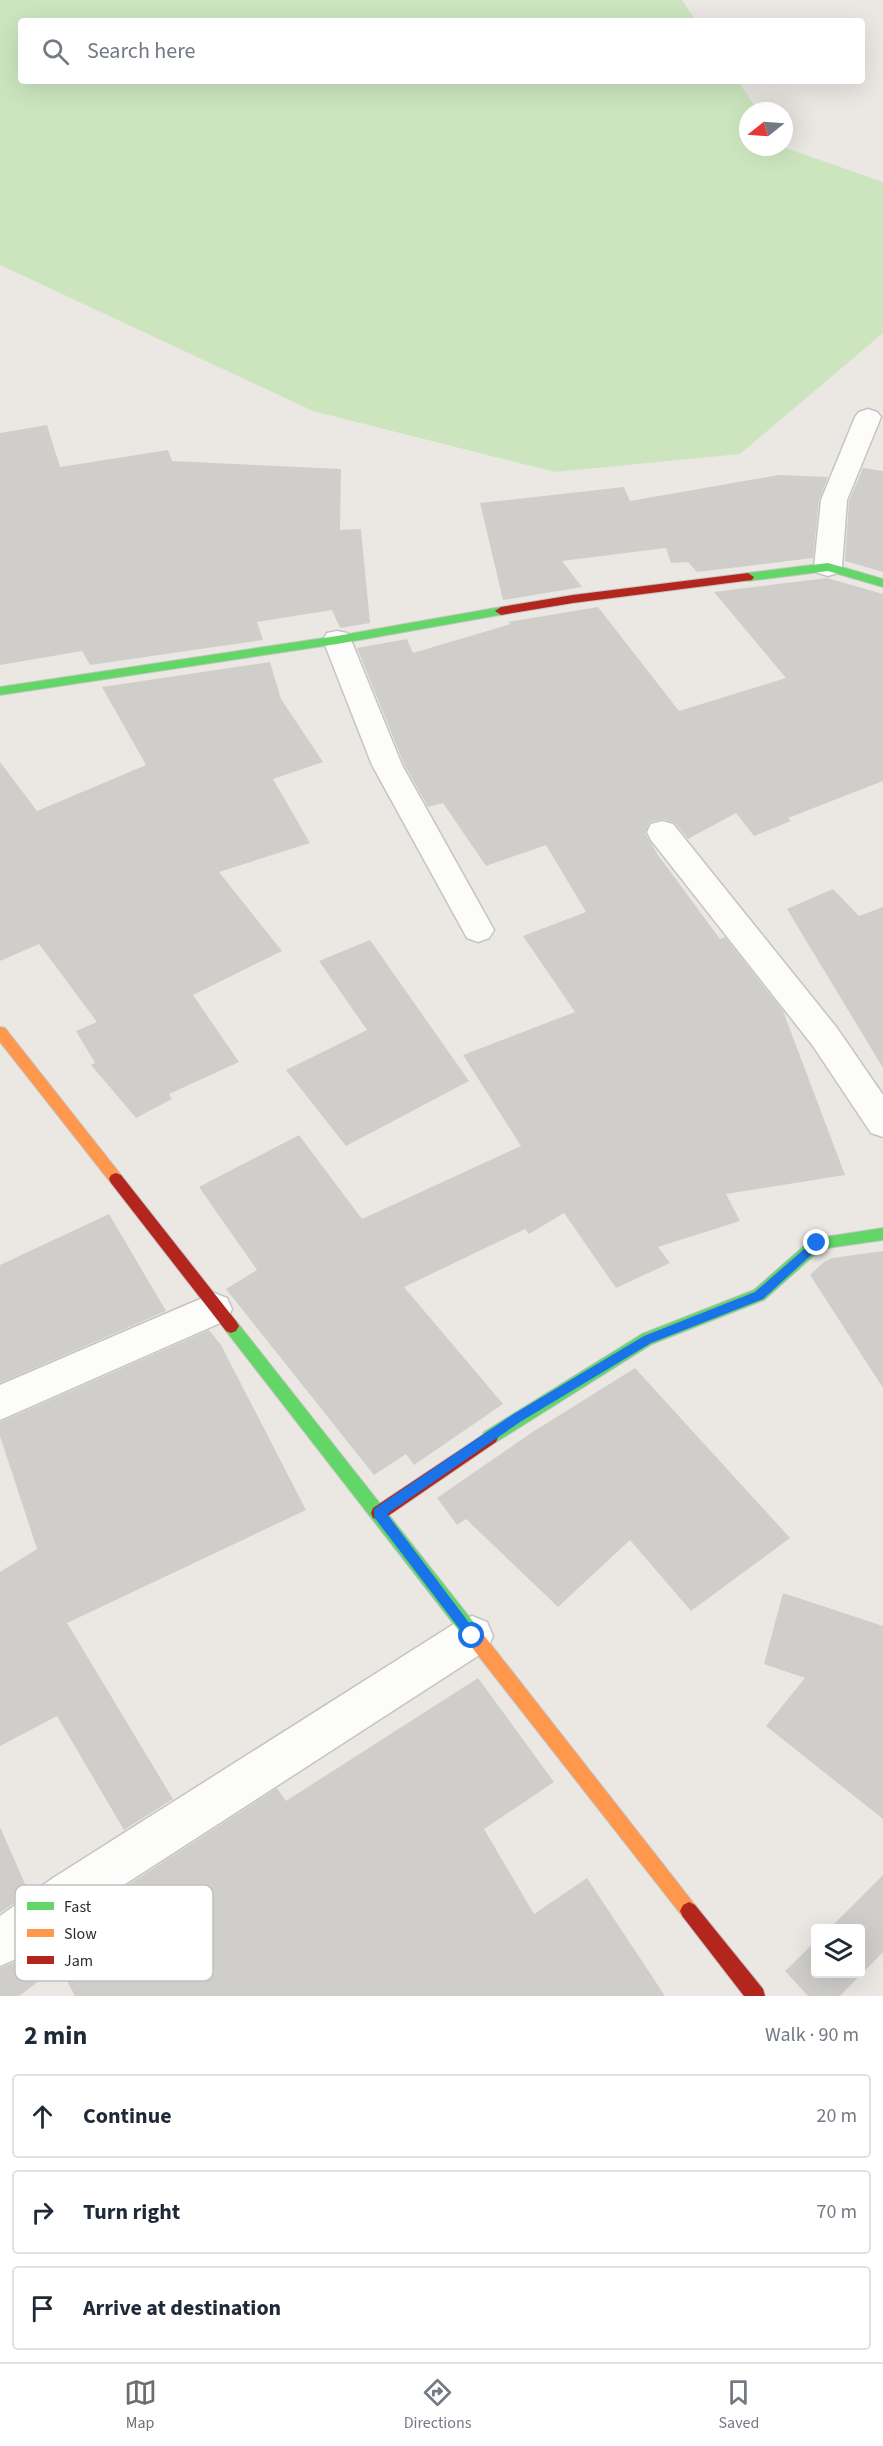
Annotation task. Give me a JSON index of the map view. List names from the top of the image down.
{
  "legend": ["Fast", "Slow", "Jam"],
  "north": "left",
  "page": {
    "search": "Search here",
    "heading": ["2 min", "Walk · 90 m"],
    "list": [
      ["Continue", "20 m"],
      ["Turn right", "70 m"],
      "Arrive at destination"
    ],
    "nav": ["Map", "Directions", "Saved"]
  }
}
